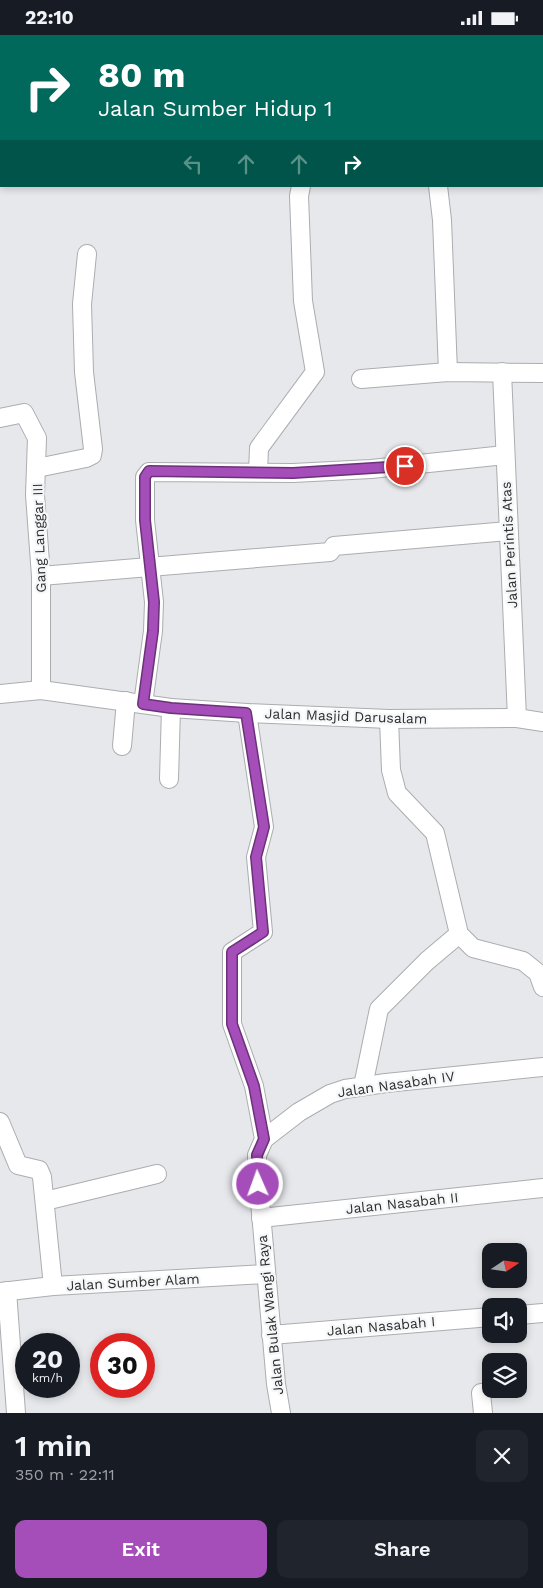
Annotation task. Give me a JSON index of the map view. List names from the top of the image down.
{
  "streets": {
    "street": [
      "Gang Langgar III",
      "Jalan Perintis Atas",
      "Jalan Masjid Darusalam",
      "Jalan Nasabah IV",
      "Jalan Nasabah II",
      "Jalan Sumber Alam",
      "Jalan Bulak Wangi Raya",
      "Jalan Nasabah I"
    ]
  },
  "crossings": [
    ["Gang Langgar III", "Jalan Masjid Darusalam"],
    ["Jalan Perintis Atas", "Jalan Masjid Darusalam"],
    ["Jalan Nasabah IV", "Jalan Bulak Wangi Raya"],
    ["Jalan Nasabah II", "Jalan Bulak Wangi Raya"],
    ["Jalan Sumber Alam", "Jalan Bulak Wangi Raya"],
    ["Jalan Bulak Wangi Raya", "Jalan Nasabah I"]
  ],
  "north": "right",
  "page": {
    "status": "22:10",
    "turn": ["80 m", "Jalan Sumber Hidup 1"],
    "speed": "20 km/h",
    "limit": "30",
    "heading": ["1 min", "350 m · 22:11"],
    "buttons": ["Exit", "Share"]
  }
}
